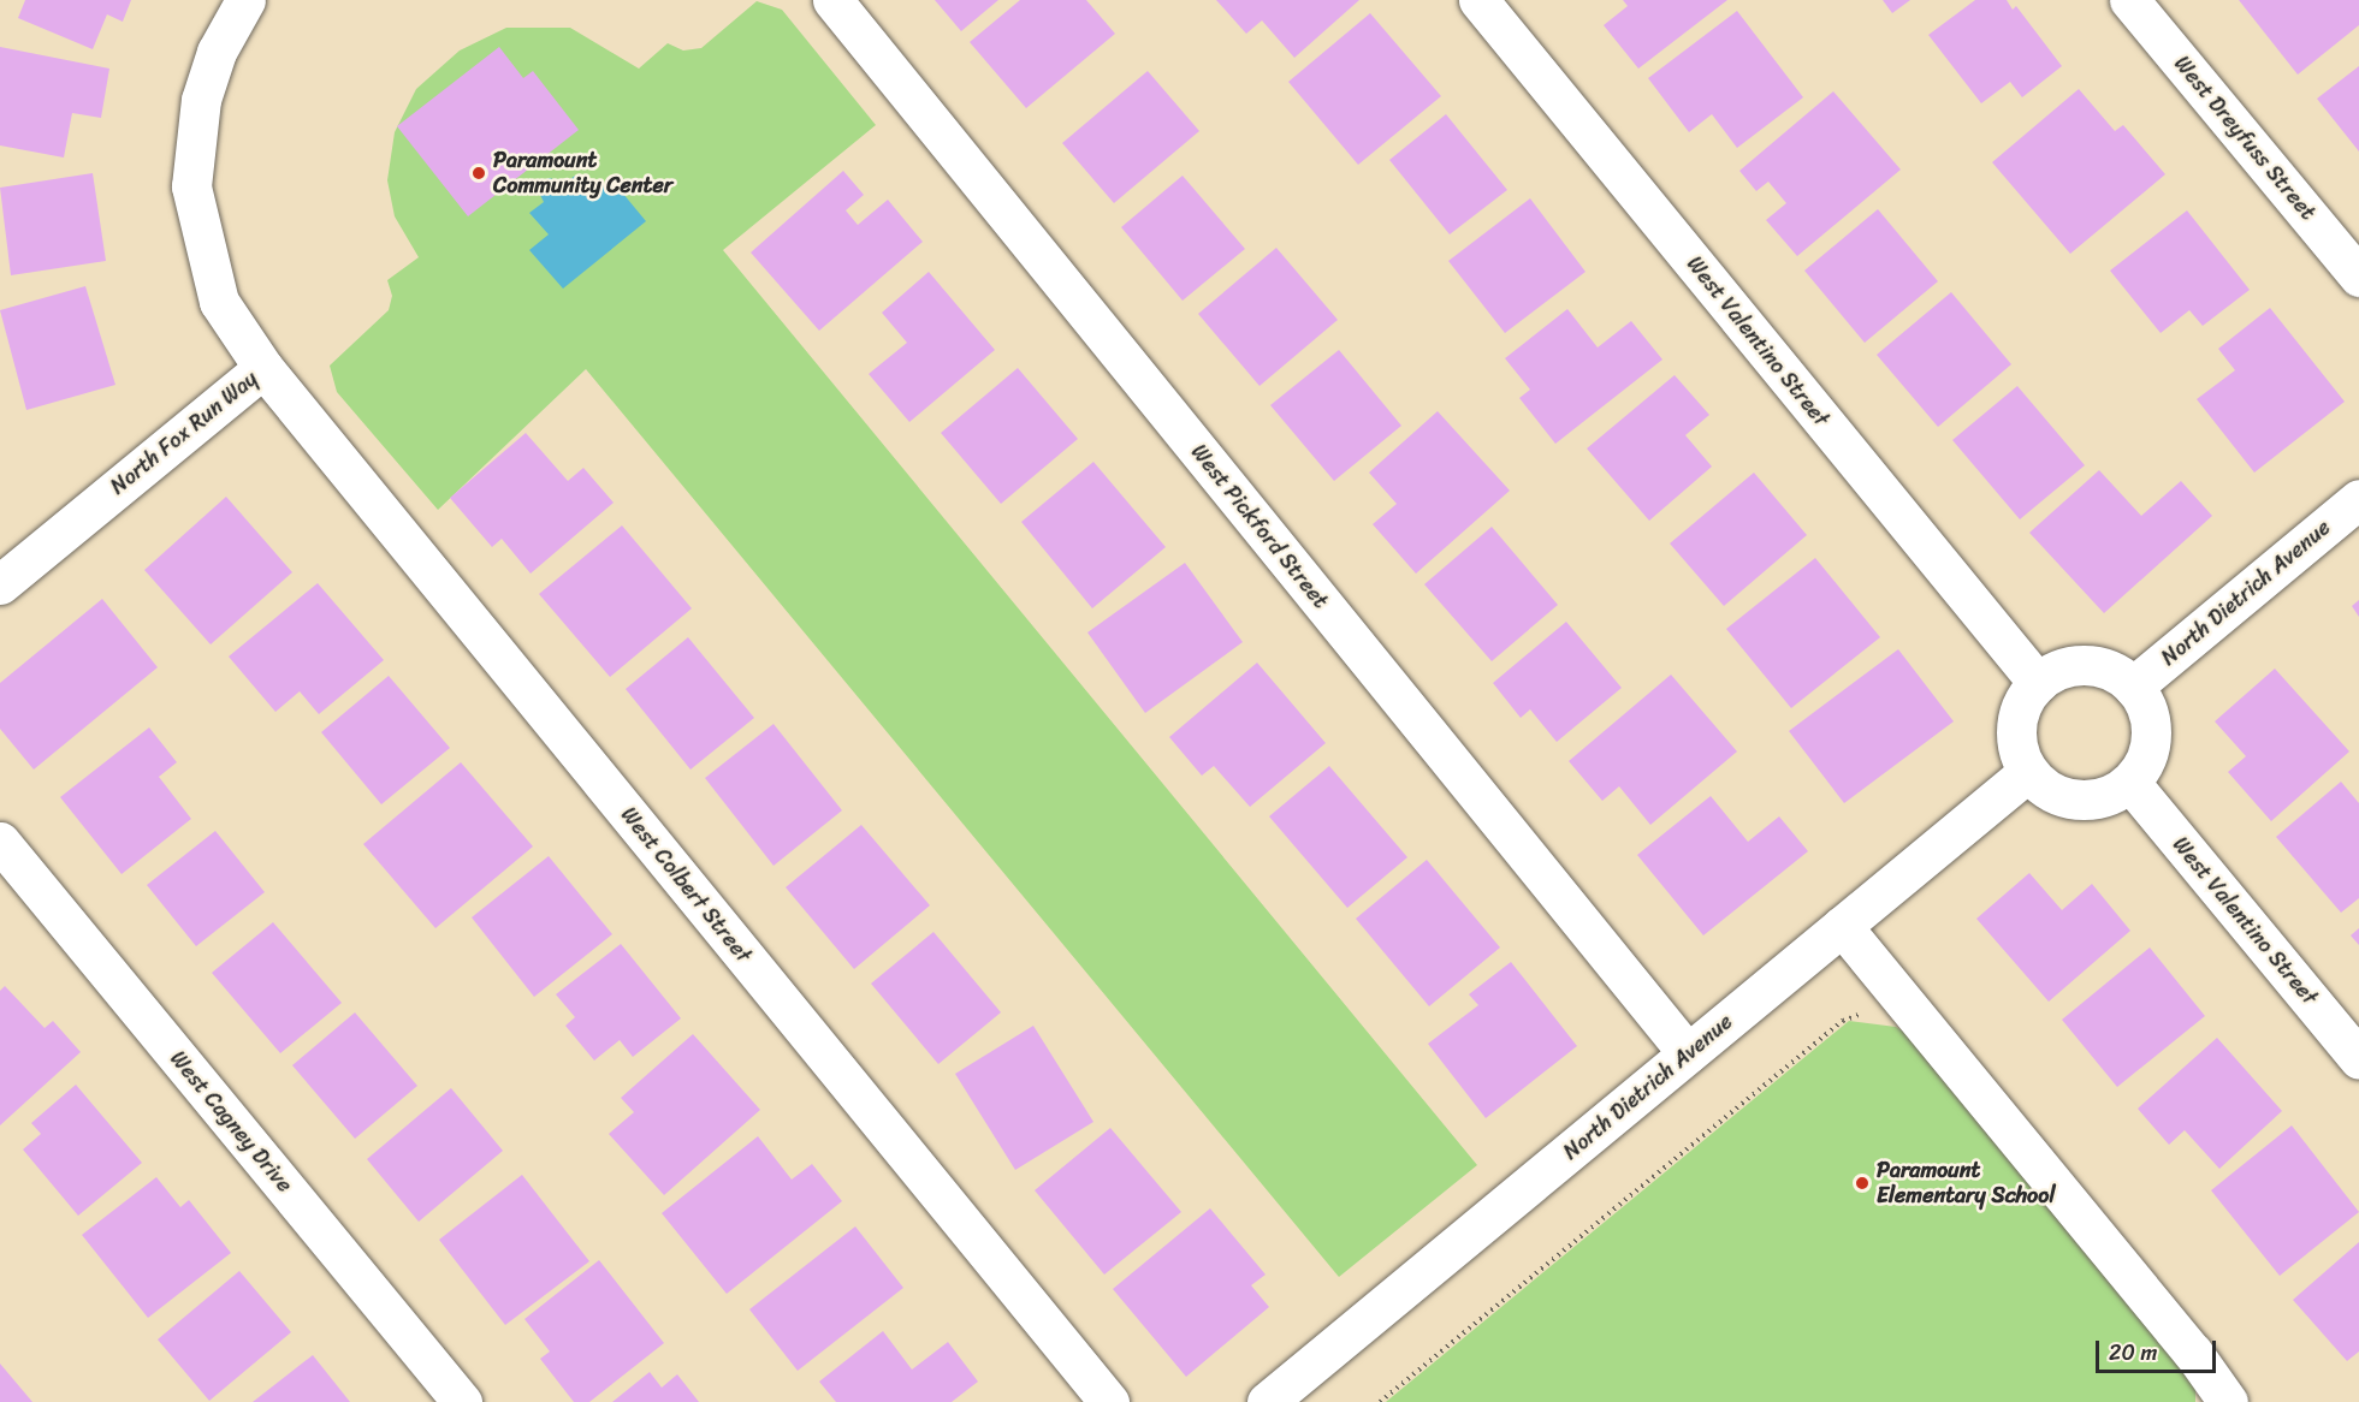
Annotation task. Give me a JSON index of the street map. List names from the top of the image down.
{
  "streets": {
    "street": [
      "West Dreyfuss Street",
      "West Valentino Street",
      "North Fox Run Way",
      "West Pickford Street",
      "North Dietrich Avenue",
      "West Colbert Street",
      "West Cagney Drive"
    ]
  },
  "crossings": [
    ["West Valentino Street", "North Dietrich Avenue"],
    ["North Fox Run Way", "West Colbert Street"],
    ["West Pickford Street", "North Dietrich Avenue"]
  ],
  "places": ["Paramount Community Center", "Paramount Elementary School"],
  "scale_bar": "20 m"
}
